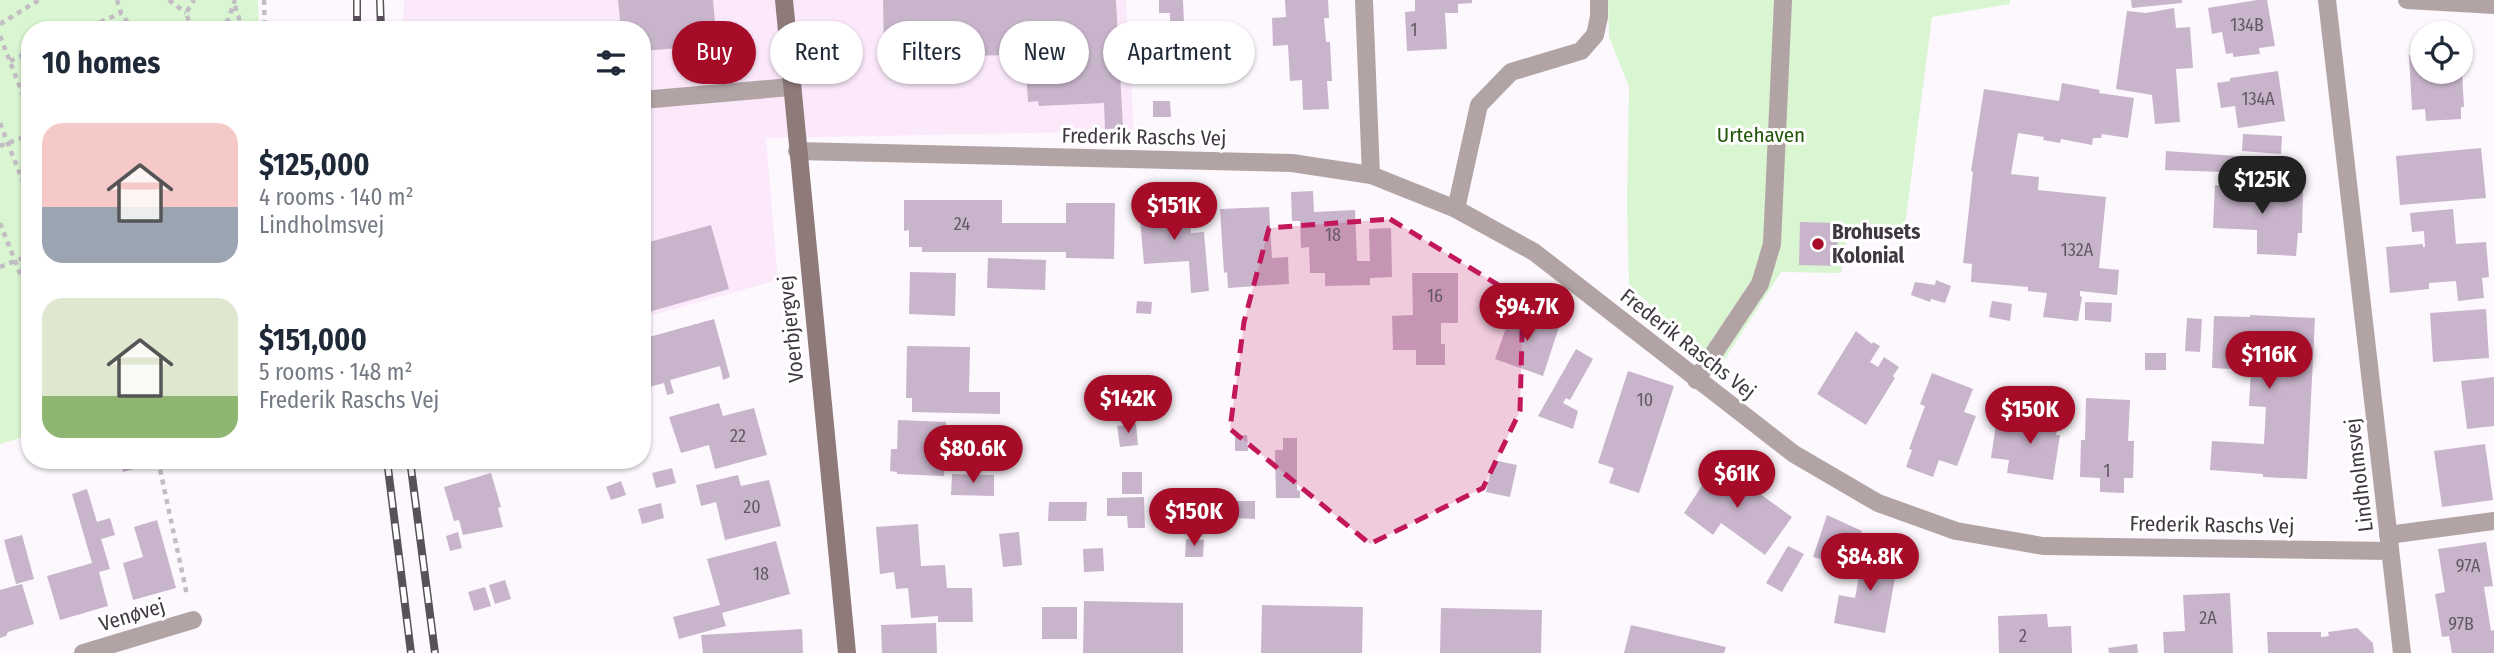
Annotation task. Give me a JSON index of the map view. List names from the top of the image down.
{
  "streets": {
    "street": [
      "Frederik Raschs Vej",
      "Voerbjergvej",
      "Lindholmsvej",
      "Venøvej"
    ]
  },
  "crossings": [
    ["Frederik Raschs Vej", "Voerbjergvej"],
    ["Frederik Raschs Vej", "Lindholmsvej"]
  ],
  "parks": ["Urtehaven"],
  "places": ["Brohusets Kolonial"],
  "house_numbers": [
    "134B",
    "1",
    "134A",
    "24",
    "18",
    "132A",
    "16",
    "10",
    "22",
    "1",
    "20",
    "97A",
    "18",
    "2A",
    "97B",
    "2"
  ],
  "page": {
    "chip": [
      "Buy",
      "Rent",
      "Filters",
      "New",
      "Apartment"
    ],
    "heading": "10 homes",
    "list": [
      {
        "name": "$125,000",
        "note": "4 rooms · 140 m² · Lindholmsvej"
      },
      {
        "name": "$151,000",
        "note": "5 rooms · 148 m² · Frederik Raschs Vej"
      }
    ],
    "price": [
      "$125K",
      "$151K",
      "$94.7K",
      "$116K",
      "$142K",
      "$150K",
      "$80.6K",
      "$61K",
      "$150K",
      "$84.8K"
    ]
  }
}
